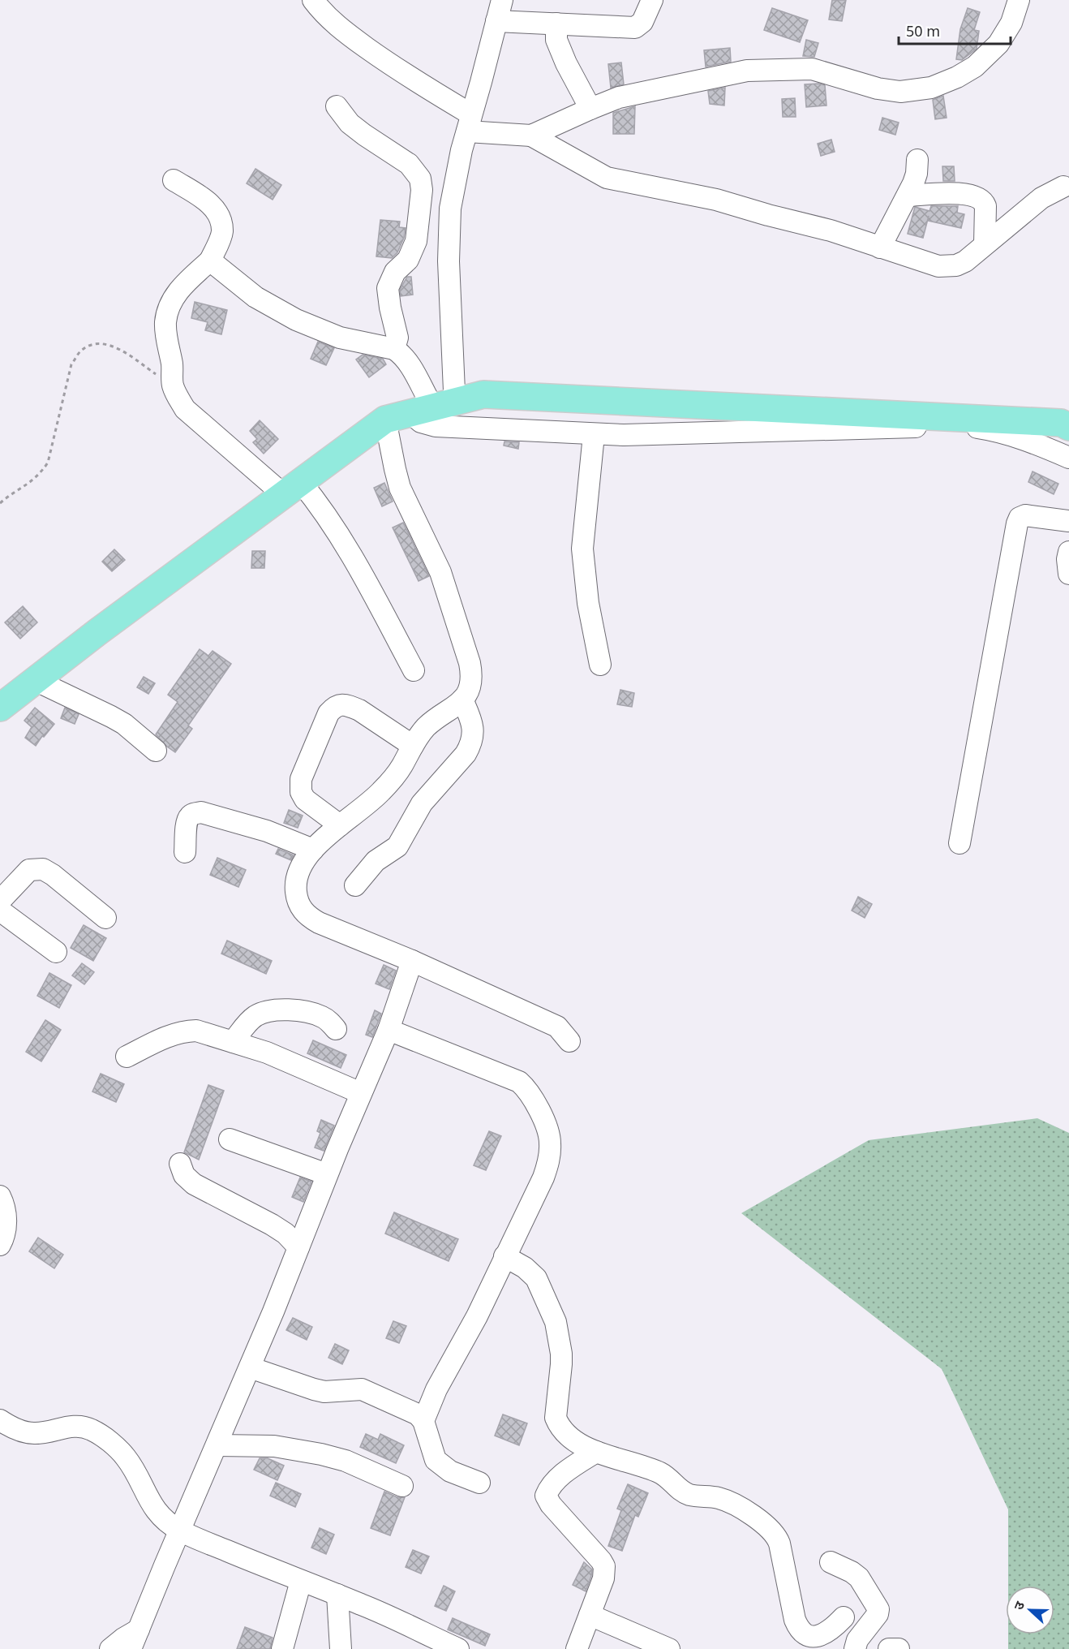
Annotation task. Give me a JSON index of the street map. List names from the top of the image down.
{
  "scale_bar": "50 m",
  "north": "left"
}
